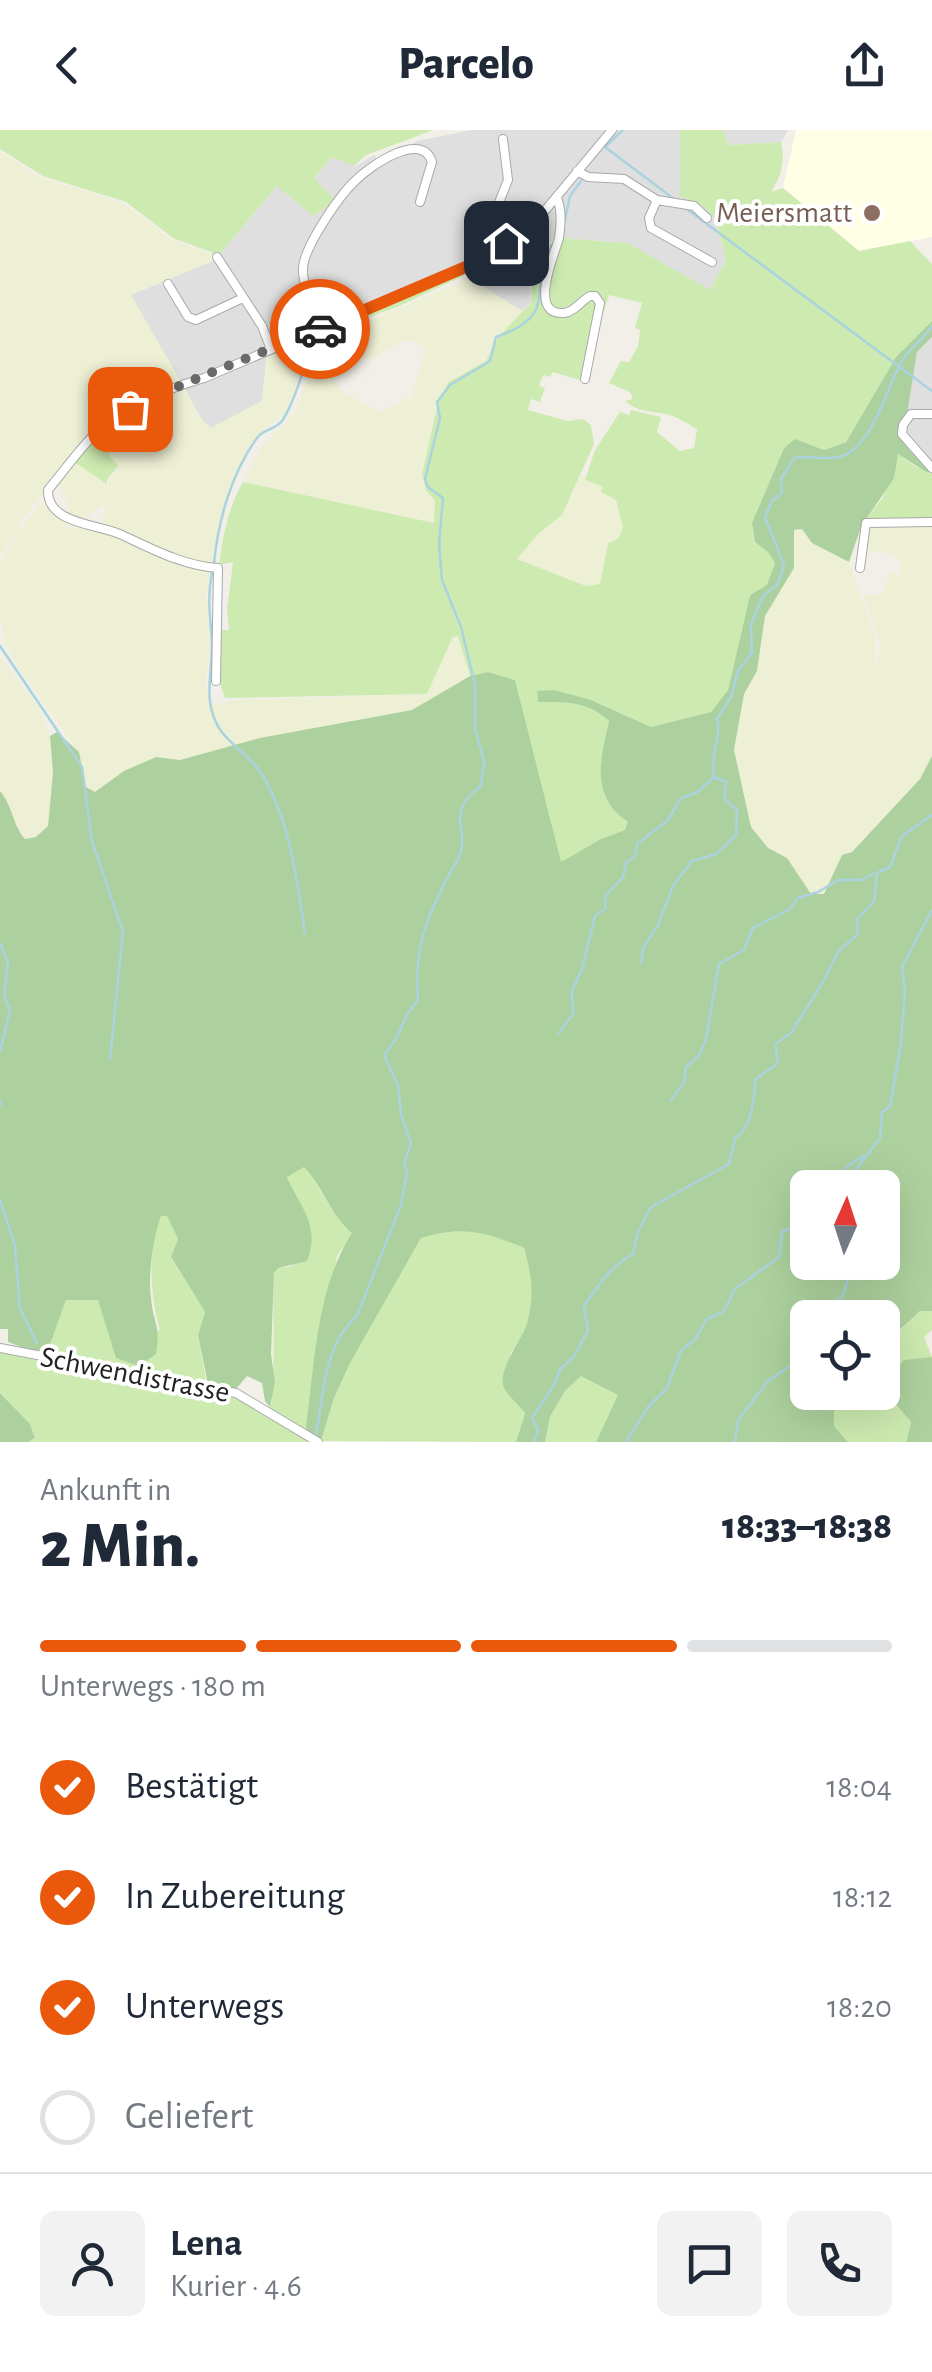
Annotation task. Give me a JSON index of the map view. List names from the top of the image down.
{
  "streets": {
    "street": ["Schwendistrasse"]
  },
  "places": ["Meiersmatt"],
  "north": "top",
  "page": {
    "header": "Parcelo",
    "heading": ["2 Min.", "Ankunft in", "18:33–18:38"],
    "panel": ["Lena", "Kurier · 4.6"],
    "bar": "Unterwegs · 180 m",
    "list": [
      ["Bestätigt", "18:04"],
      ["In Zubereitung", "18:12"],
      ["Unterwegs", "18:20"],
      "Geliefert"
    ]
  }
}
